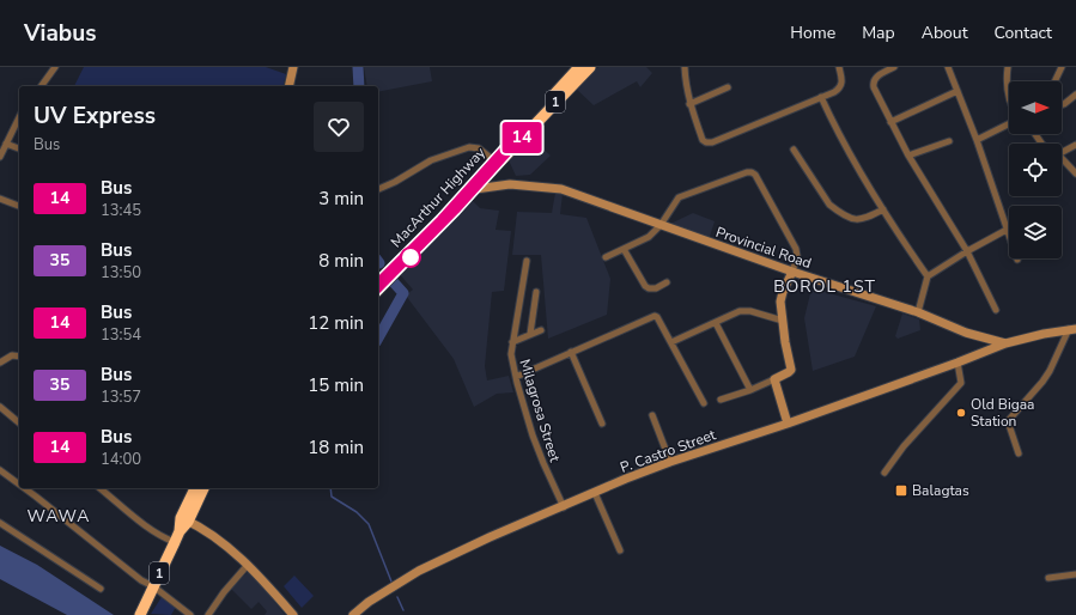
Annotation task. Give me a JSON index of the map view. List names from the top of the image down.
{
  "streets": {
    "highway": ["1", "MacArthur Highway"],
    "main road": ["Provincial Road", "P. Castro Street"],
    "street": ["Milagrosa Street"]
  },
  "crossings": [
    ["MacArthur Highway", "Provincial Road"],
    ["Provincial Road", "P. Castro Street"],
    ["Milagrosa Street", "P. Castro Street"]
  ],
  "districts": ["BOROL 1ST", "WAWA"],
  "places": {
    "other": ["Old Bigaa Station"],
    "transit": ["Balagtas"]
  },
  "lines": ["bus line 14"],
  "north": "right",
  "page": {
    "header": "Viabus",
    "nav": [
      "Home",
      "Map",
      "About",
      "Contact"
    ],
    "on_map": "14",
    "heading": ["UV Express", "Bus"],
    "list": [
      {
        "mark": "14",
        "name": "Bus",
        "note": "13:45",
        "value": "3 min"
      },
      {
        "mark": "35",
        "name": "Bus",
        "note": "13:50",
        "value": "8 min"
      },
      {
        "mark": "14",
        "name": "Bus",
        "note": "13:54",
        "value": "12 min"
      },
      {
        "mark": "35",
        "name": "Bus",
        "note": "13:57",
        "value": "15 min"
      },
      {
        "mark": "14",
        "name": "Bus",
        "note": "14:00",
        "value": "18 min"
      }
    ]
  }
}
